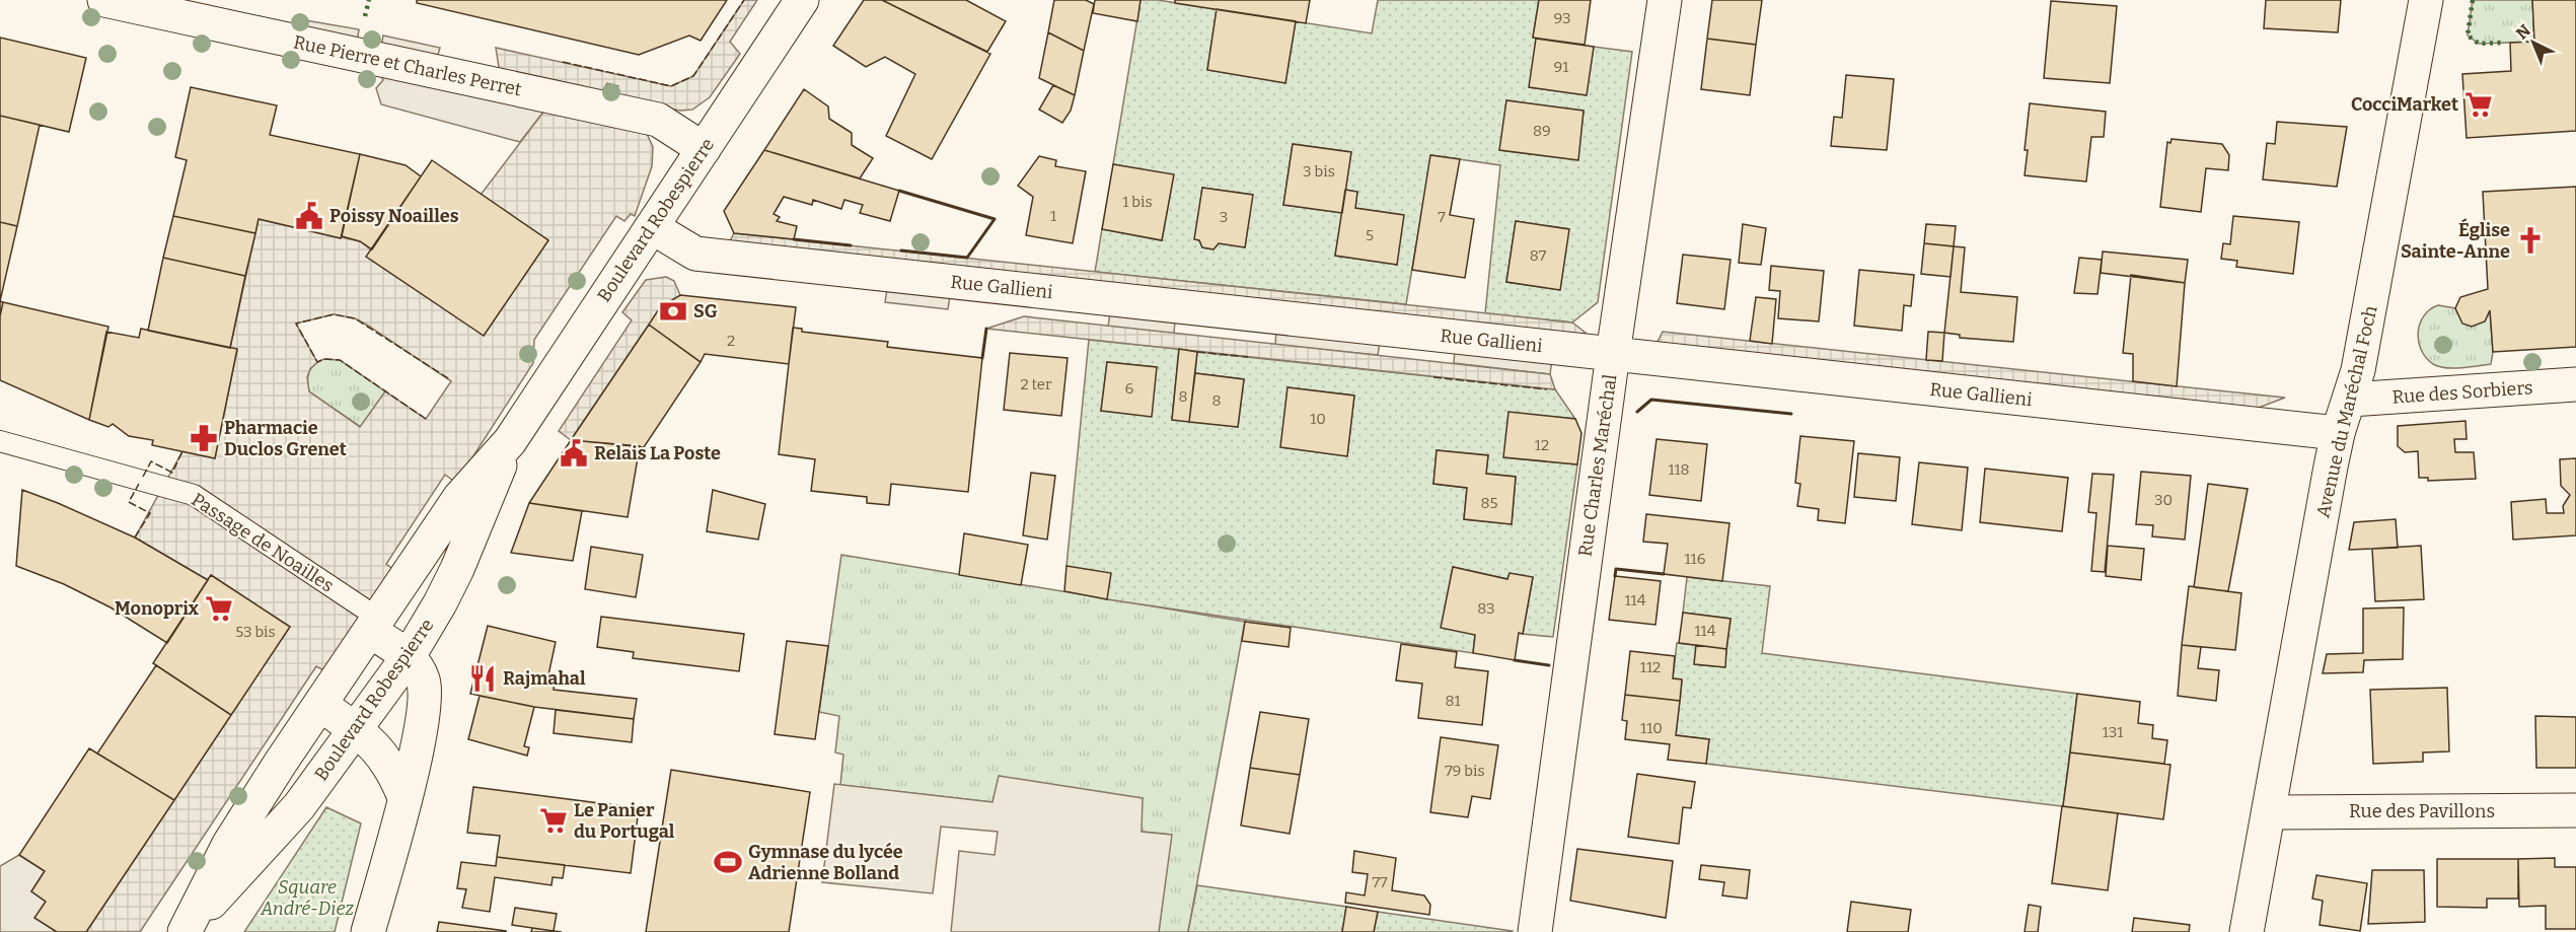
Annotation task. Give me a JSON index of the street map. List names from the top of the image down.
{
  "streets": {
    "street": [
      "Rue Pierre et Charles Perret",
      "Boulevard Robespierre",
      "Rue Gallieni",
      "Rue des Sorbiers",
      "Avenue du Maréchal Foch",
      "Rue Charles Maréchal",
      "Rue des Pavillons"
    ],
    "lane": ["Passage de Noailles"]
  },
  "crossings": [
    ["Rue Pierre et Charles Perret", "Boulevard Robespierre"],
    ["Boulevard Robespierre", "Rue Gallieni"],
    ["Boulevard Robespierre", "Passage de Noailles"],
    ["Rue Gallieni", "Avenue du Maréchal Foch"],
    ["Rue Gallieni", "Rue Charles Maréchal"],
    ["Rue des Sorbiers", "Avenue du Maréchal Foch"],
    ["Avenue du Maréchal Foch", "Rue des Pavillons"]
  ],
  "parks": ["Square André-Diez"],
  "places": {
    "supermarket": ["CocciMarket", "Monoprix", "Le Panier du Portugal"],
    "public building": ["Poissy Noailles", "Relais La Poste"],
    "church": ["Église Sainte-Anne"],
    "bank": ["SG"],
    "pharmacy": ["Pharmacie Duclos Grenet"],
    "restaurant": ["Rajmahal"],
    "sports": ["Gymnase du lycée Adrienne Bolland"]
  },
  "house_numbers": [
    "93",
    "91",
    "89",
    "3 bis",
    "1 bis",
    "1",
    "3",
    "7",
    "5",
    "87",
    "2",
    "2 ter",
    "6",
    "8",
    "8",
    "10",
    "12",
    "118",
    "30",
    "85",
    "116",
    "114",
    "83",
    "114",
    "53 bis",
    "112",
    "81",
    "110",
    "131",
    "79 bis",
    "77"
  ],
  "north": "top left"
}
